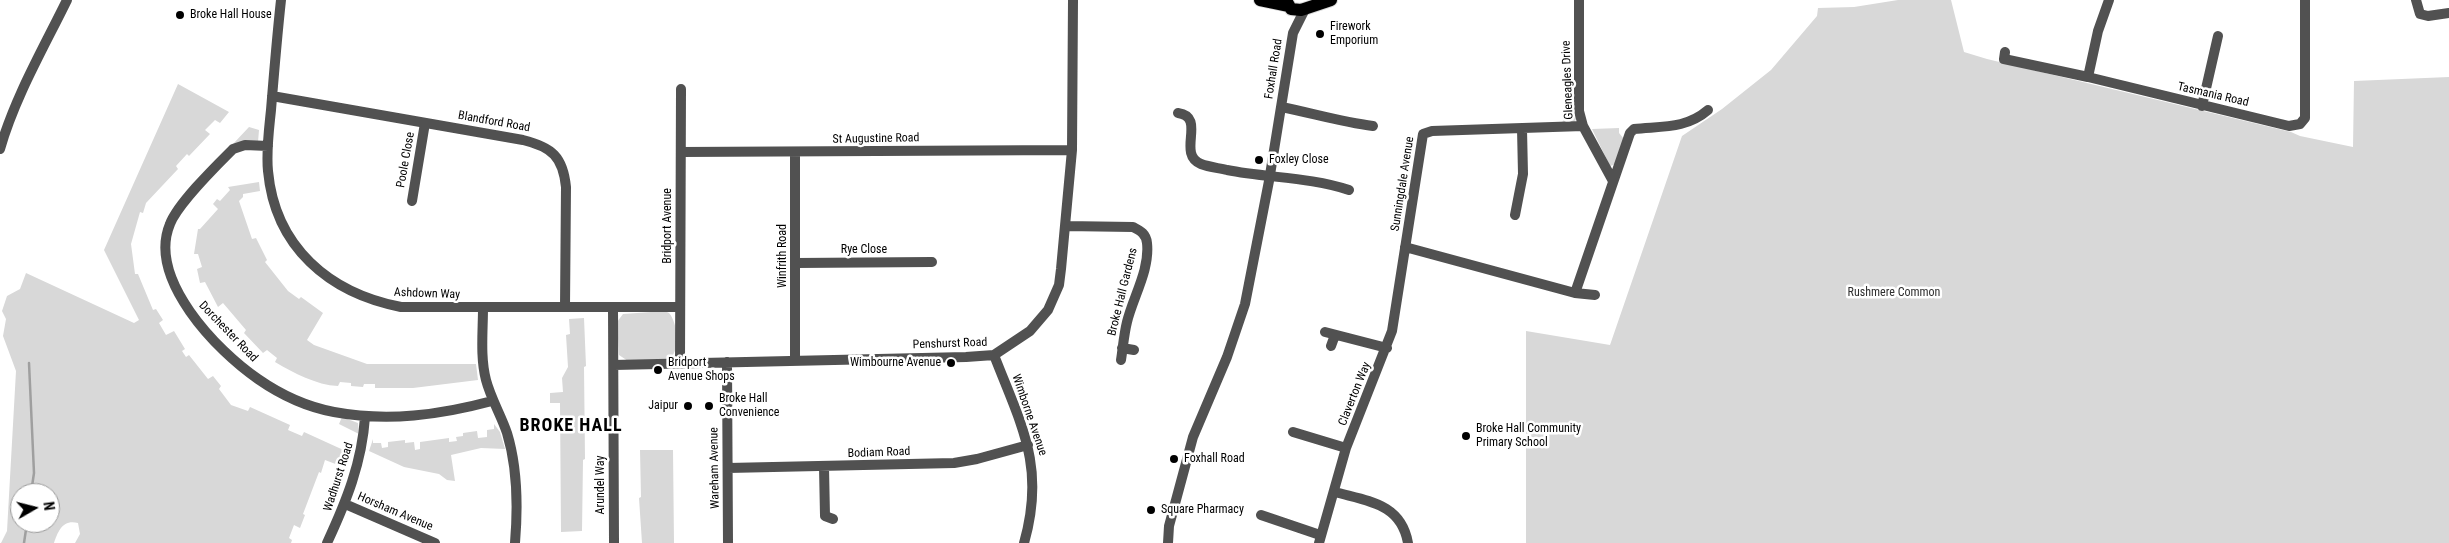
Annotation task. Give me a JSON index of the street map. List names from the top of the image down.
{
  "streets": {
    "street": [
      "Foxhall Road",
      "Gleneagles Drive",
      "Tasmania Road",
      "Blandford Road",
      "St Augustine Road",
      "Poole Close",
      "Sunningdale Avenue",
      "Bridport Avenue",
      "Rye Close",
      "Winfrith Road",
      "Broke Hall Gardens",
      "Ashdown Way",
      "Dorchester Road",
      "Penshurst Road",
      "Claverton Way",
      "Wimborne Avenue",
      "Bodiam Road",
      "Wareham Avenue",
      "Wadhurst Road",
      "Arundel Way",
      "Horsham Avenue"
    ]
  },
  "crossings": [
    ["Gleneagles Drive", "Sunningdale Avenue"],
    ["Blandford Road", "Poole Close"],
    ["Blandford Road", "Ashdown Way"],
    ["St Augustine Road", "Bridport Avenue"],
    ["St Augustine Road", "Winfrith Road"],
    ["St Augustine Road", "Penshurst Road"],
    ["Sunningdale Avenue", "Claverton Way"],
    ["Bridport Avenue", "Ashdown Way"],
    ["Bridport Avenue", "Penshurst Road"],
    ["Rye Close", "Winfrith Road"],
    ["Winfrith Road", "Penshurst Road"],
    ["Broke Hall Gardens", "Penshurst Road"],
    ["Ashdown Way", "Dorchester Road"],
    ["Ashdown Way", "Arundel Way"],
    ["Dorchester Road", "Wadhurst Road"],
    ["Penshurst Road", "Wimborne Avenue"],
    ["Penshurst Road", "Wareham Avenue"],
    ["Penshurst Road", "Arundel Way"],
    ["Wimborne Avenue", "Bodiam Road"],
    ["Bodiam Road", "Wareham Avenue"],
    ["Wadhurst Road", "Horsham Avenue"]
  ],
  "districts": ["BROKE HALL"],
  "parks": ["Rushmere Common"],
  "places": [
    "Broke Hall House",
    "Firework Emporium",
    "Foxley Close",
    "Wimbourne Avenue",
    "Bridport Avenue Shops",
    "Jaipur",
    "Broke Hall Convenience",
    "Broke Hall Community Primary School",
    "Foxhall Road",
    "Square Pharmacy"
  ],
  "north": "right"
}
